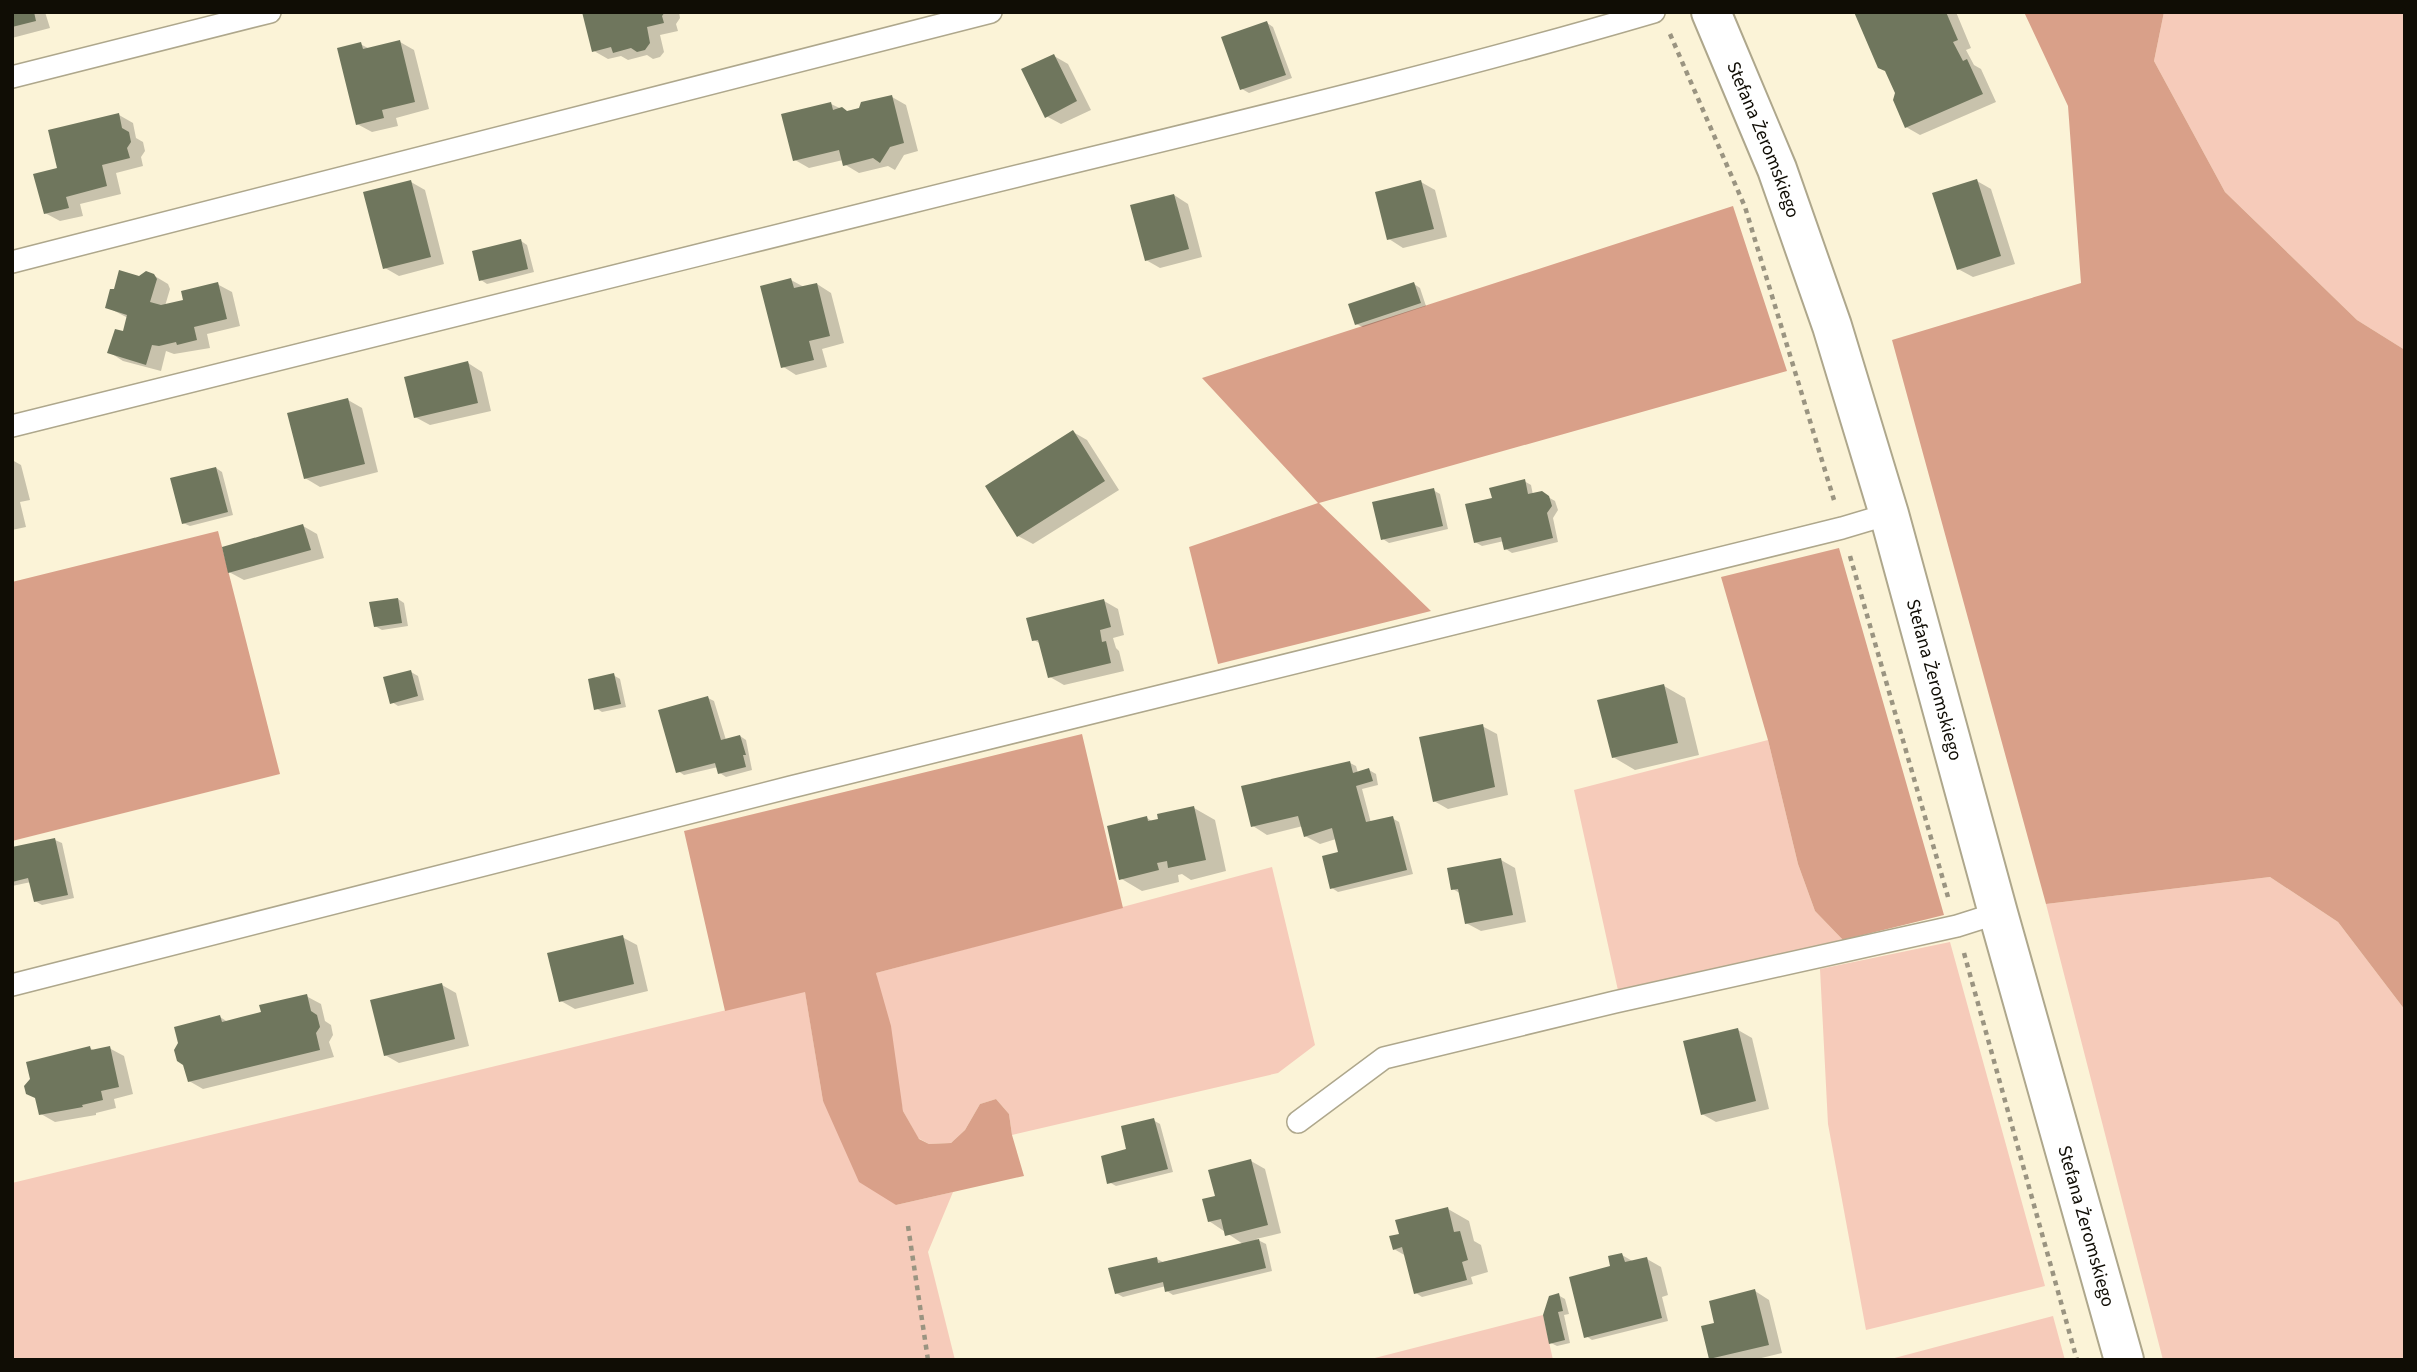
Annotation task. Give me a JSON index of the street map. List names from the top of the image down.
{
  "streets": {
    "main road": ["Stefana Żeromskiego"]
  }
}
